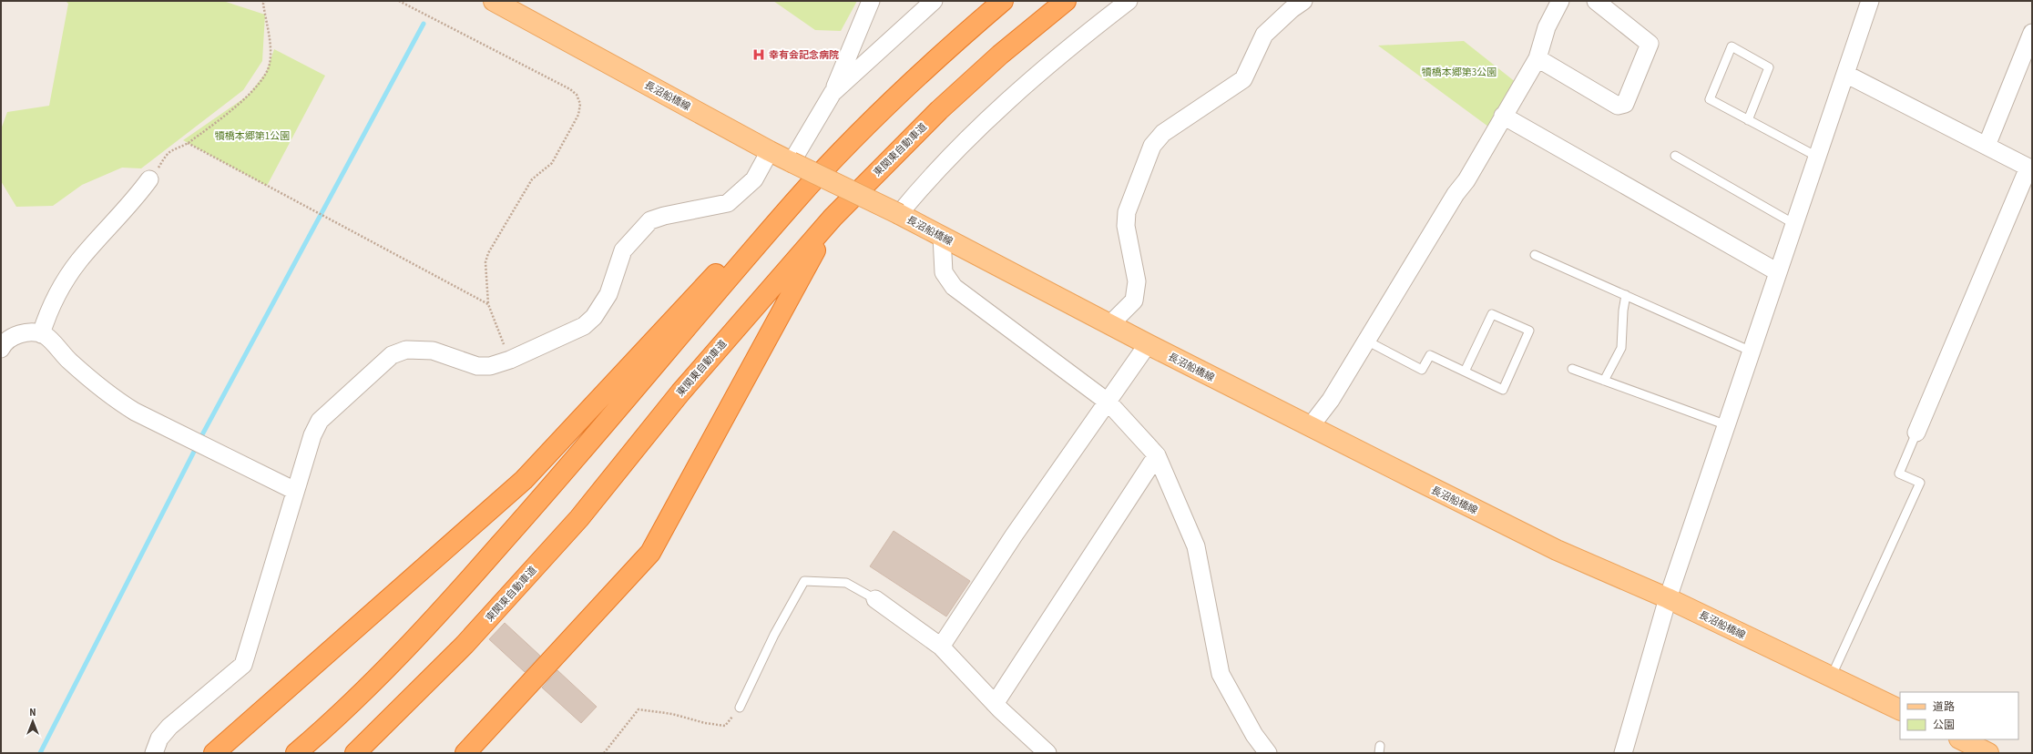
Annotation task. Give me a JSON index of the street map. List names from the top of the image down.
{
  "streets": {
    "highway": ["東関東自動車道"],
    "main road": ["長沼船橋線"]
  },
  "parks": ["犢橋本郷第3公園", "犢橋本郷第1公園"],
  "places": {
    "hospital": ["幸有会記念病院"]
  },
  "legend": ["道路", "公園"],
  "north": "top"
}
